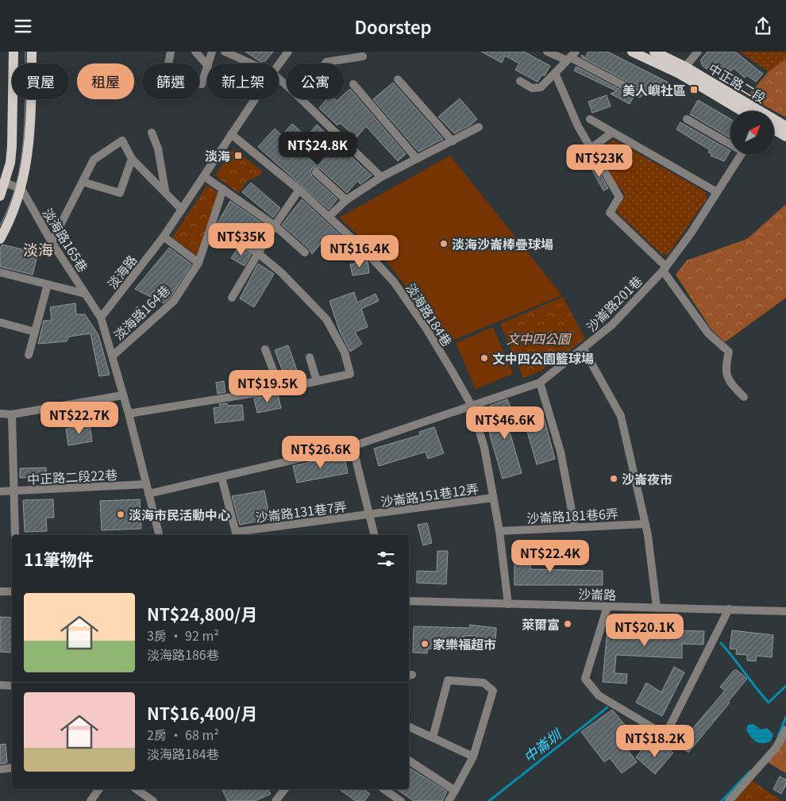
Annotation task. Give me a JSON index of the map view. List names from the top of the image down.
{
  "streets": {
    "main road": ["中正路二段"],
    "street": [
      "淡海路165巷",
      "淡海路",
      "沙崙路201巷",
      "淡海路164巷",
      "淡海路184巷",
      "中正路二段22巷",
      "沙崙路151巷12弄",
      "沙崙路131巷7弄",
      "沙崙路181巷6弄",
      "沙崙路"
    ]
  },
  "crossings": [
    ["淡海路165巷", "淡海路"],
    ["淡海路", "淡海路184巷"],
    ["沙崙路201巷", "沙崙路181巷6弄"],
    ["沙崙路201巷", "沙崙路"],
    ["淡海路184巷", "沙崙路151巷12弄"],
    ["淡海路184巷", "沙崙路181巷6弄"],
    ["淡海路184巷", "沙崙路"],
    ["沙崙路151巷12弄", "沙崙路131巷7弄"]
  ],
  "districts": ["淡海"],
  "water": ["中崙圳"],
  "parks": ["文中四公園"],
  "places": {
    "transit": ["美人嶼社區", "淡海"],
    "other": [
      "淡海沙崙棒疊球場",
      "文中四公園籃球場",
      "沙崙夜市",
      "淡海市民活動中心",
      "萊爾富",
      "家樂福超市"
    ]
  },
  "north": "top right",
  "page": {
    "header": "Doorstep",
    "chip": [
      "買屋",
      "租屋",
      "篩選",
      "新上架",
      "公寓"
    ],
    "price": [
      "NT$24.8K",
      "NT$23K",
      "NT$35K",
      "NT$16.4K",
      "NT$19.5K",
      "NT$22.7K",
      "NT$46.6K",
      "NT$26.6K",
      "NT$22.4K",
      "NT$20.1K",
      "NT$18.2K"
    ],
    "heading": "11筆物件",
    "list": [
      {
        "name": "NT$24,800/月",
        "note": "3房 · 92 m² · 淡海路186巷"
      },
      {
        "name": "NT$16,400/月",
        "note": "2房 · 68 m² · 淡海路184巷"
      }
    ]
  }
}
